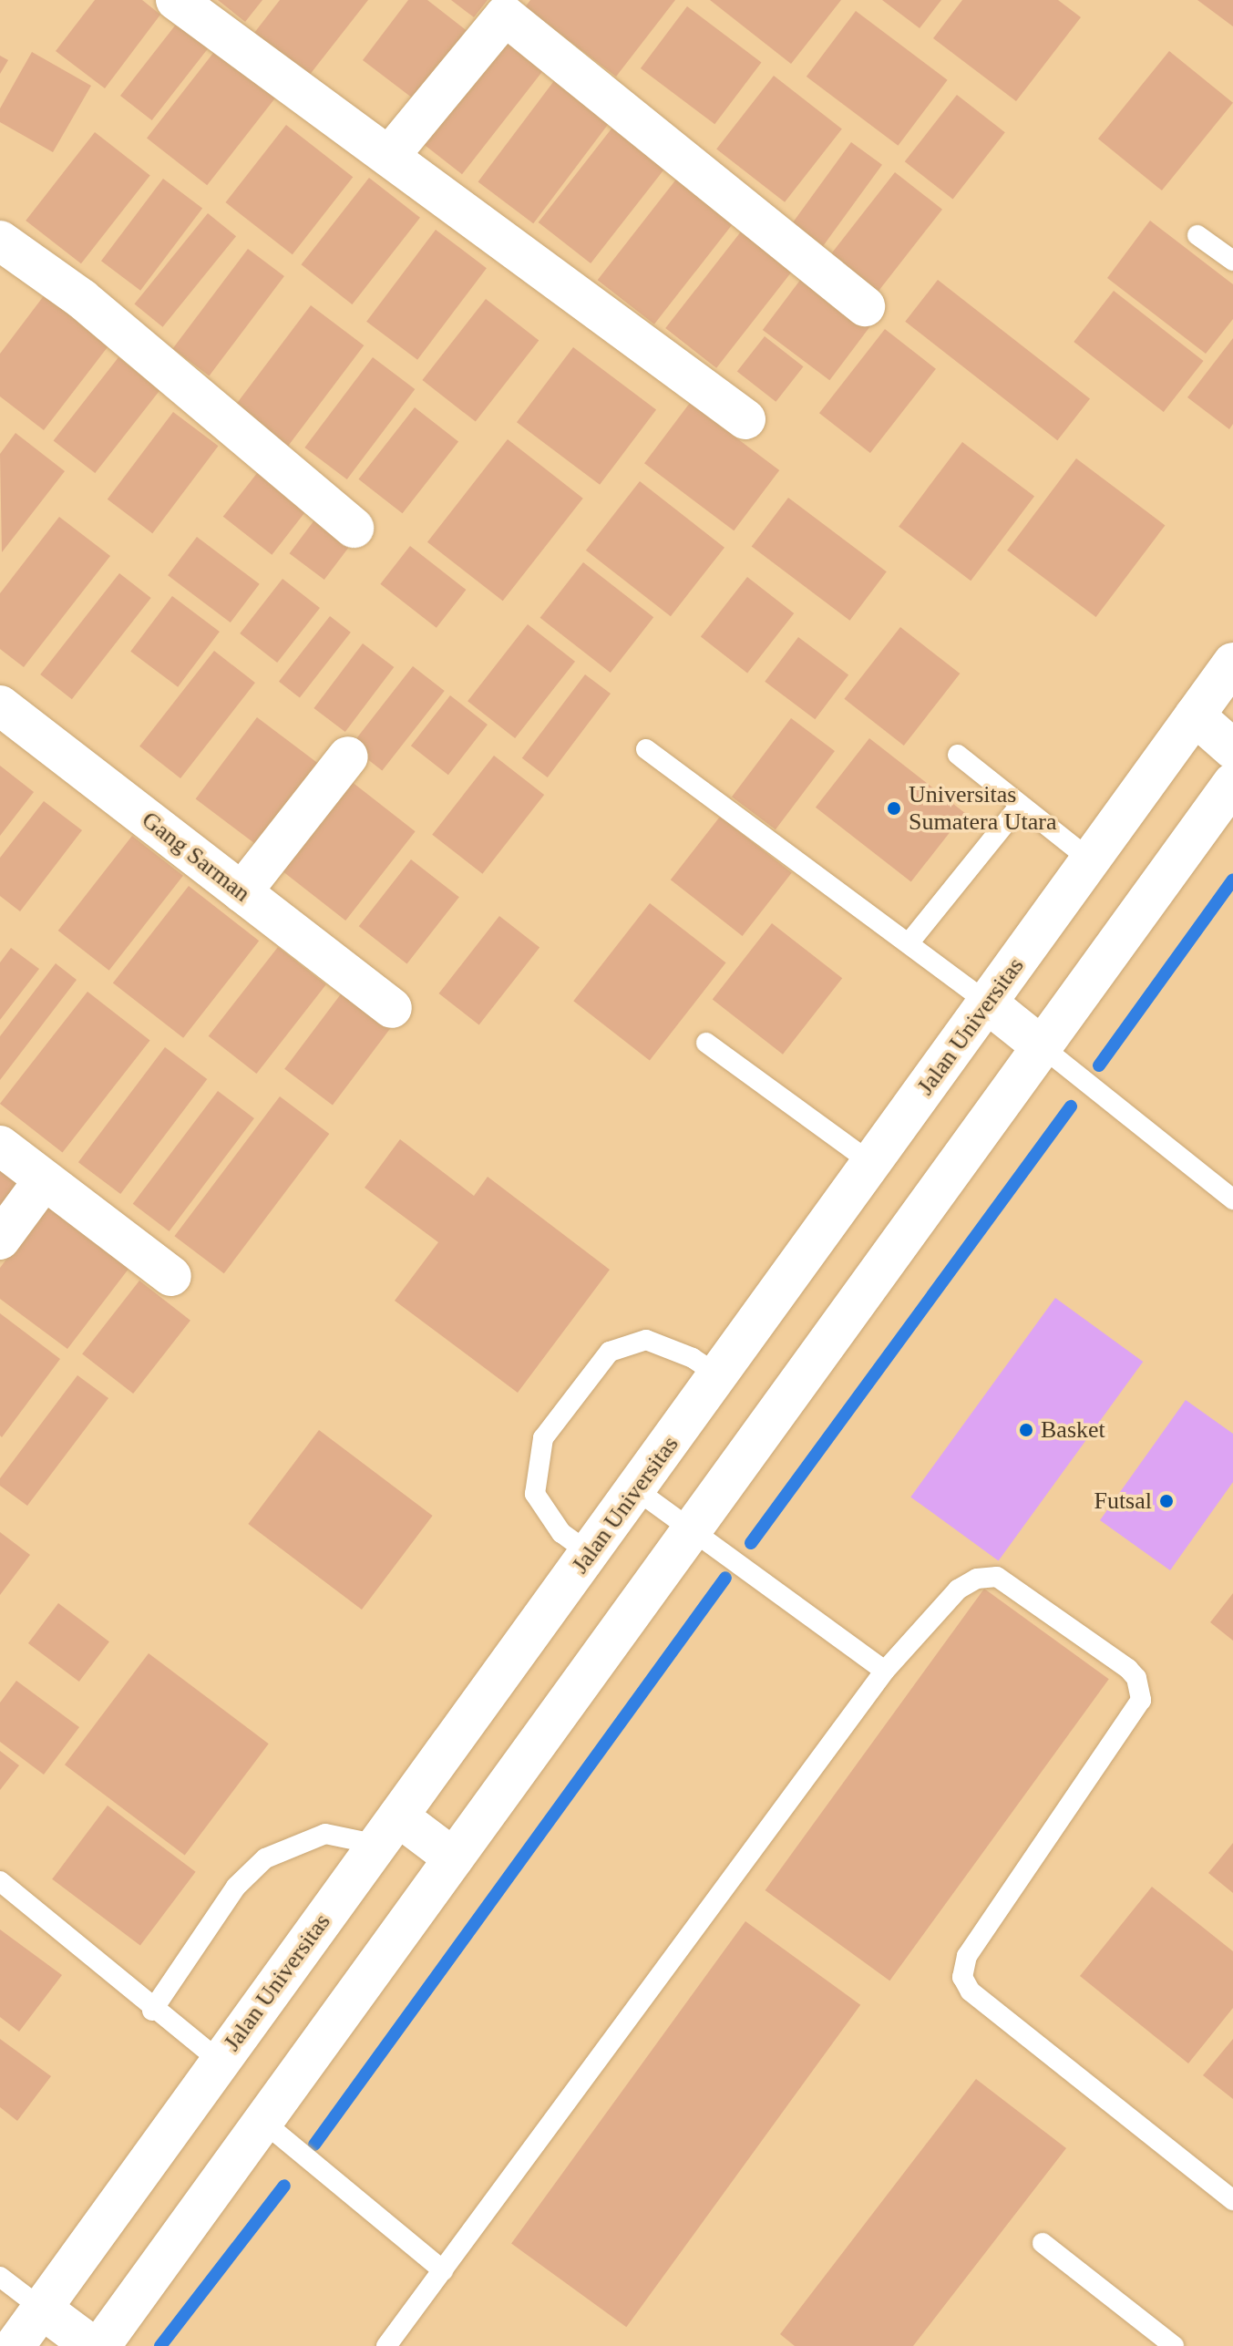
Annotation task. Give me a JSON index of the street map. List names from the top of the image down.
{
  "streets": {
    "street": ["Gang Sarman", "Jalan Universitas"]
  },
  "places": ["Universitas Sumatera Utara", "Basket", "Futsal"]
}
